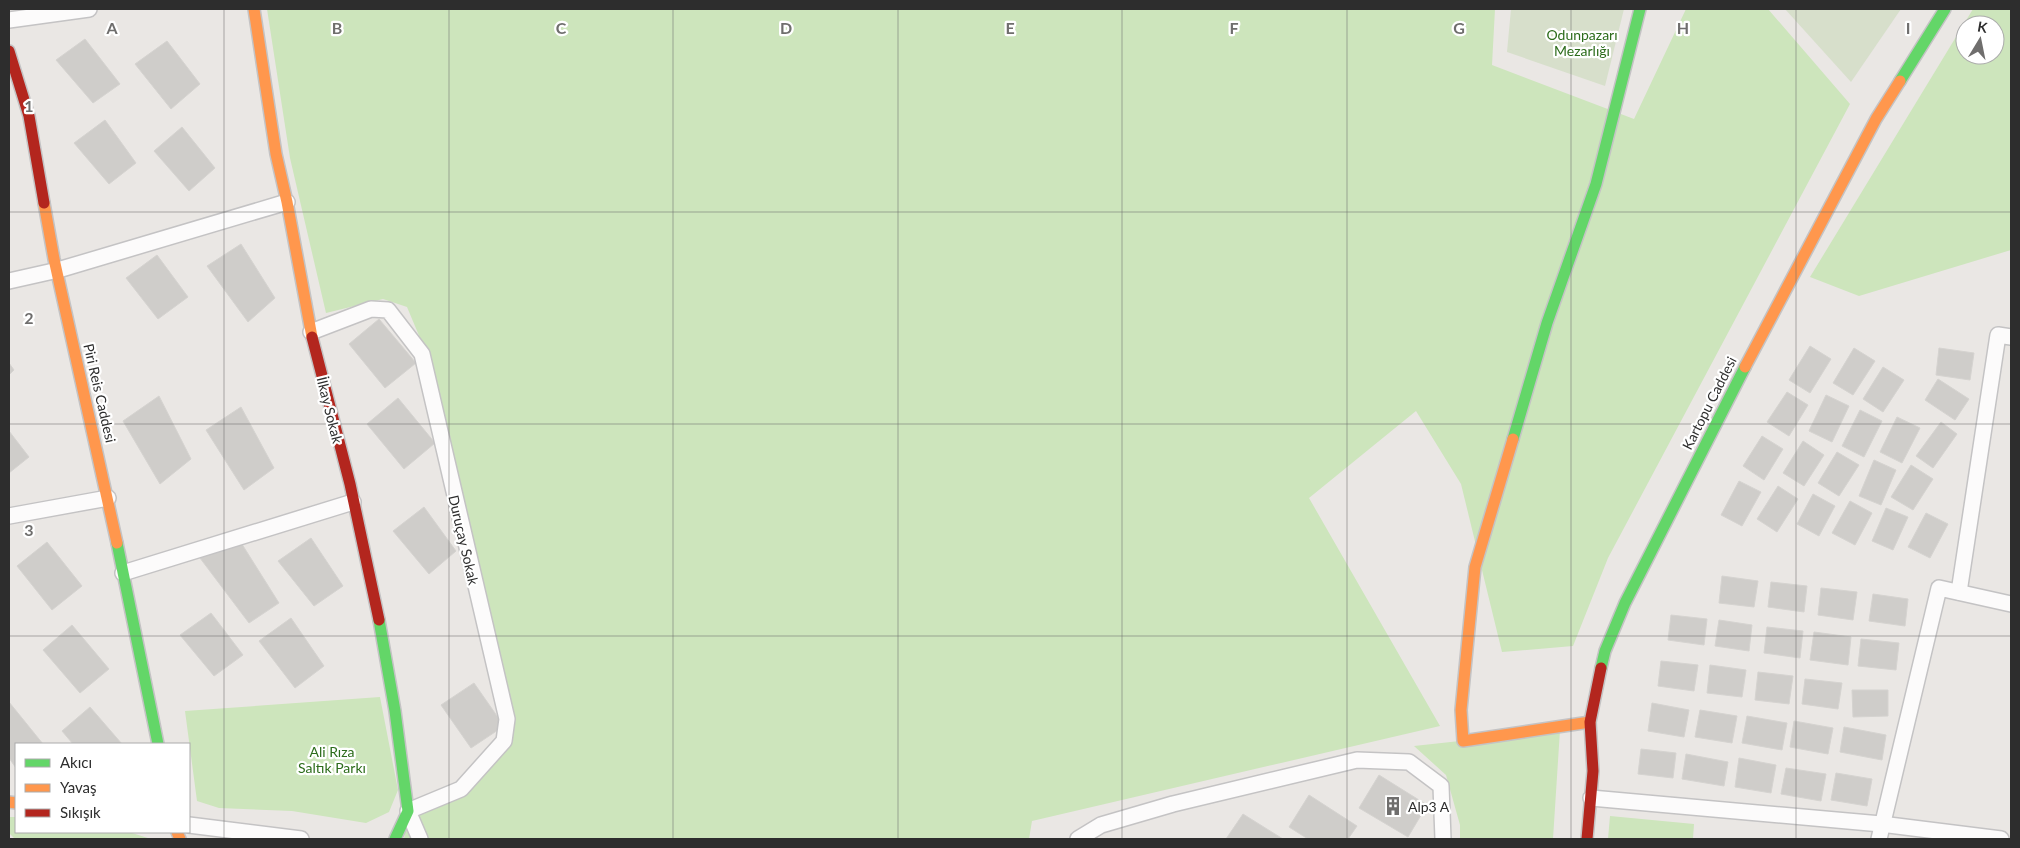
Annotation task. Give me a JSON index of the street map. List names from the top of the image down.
{
  "streets": {
    "street": [
      "Piri Reis Caddesi",
      "Kartopu Caddesi",
      "İlkay Sokak",
      "Duruçay Sokak"
    ]
  },
  "crossings": [
    ["İlkay Sokak", "Duruçay Sokak"]
  ],
  "parks": ["Odunpazarı Mezarlığı", "Ali Rıza Saltık Parkı"],
  "places": {
    "building": ["Alp3 A"]
  },
  "legend": ["Akıcı", "Yavaş", "Sıkışık"],
  "north": "top",
  "grid": {
    "columns": [
      "A",
      "B",
      "C",
      "D",
      "E",
      "F",
      "G",
      "H",
      "I"
    ],
    "rows": ["1", "2", "3"]
  }
}
